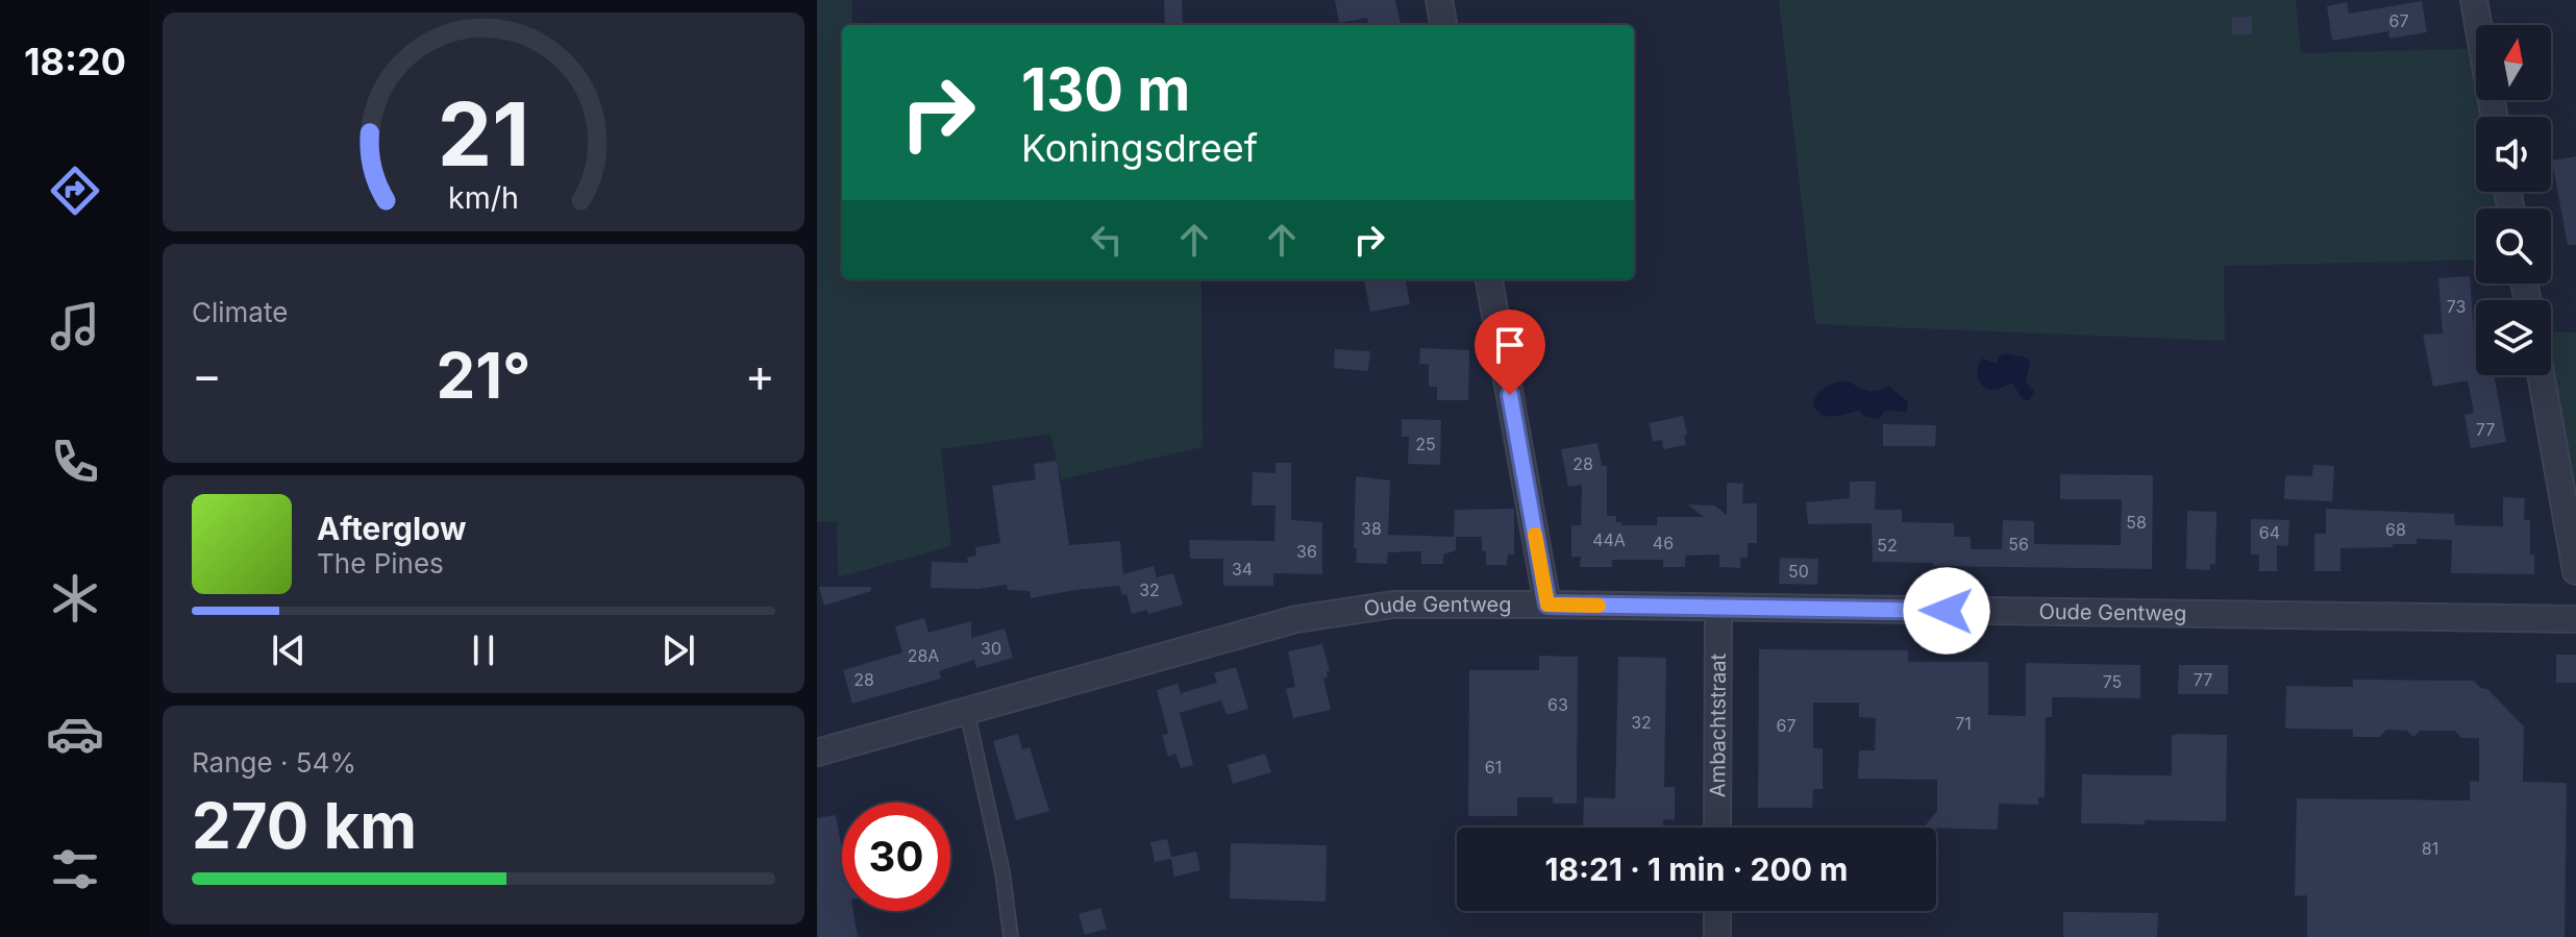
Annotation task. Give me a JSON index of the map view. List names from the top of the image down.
{
  "streets": {
    "street": ["Oude Gentweg", "Ambachtstraat"]
  },
  "crossings": [
    ["Oude Gentweg", "Ambachtstraat"]
  ],
  "house_numbers": [
    "67",
    "73",
    "77",
    "25",
    "28",
    "58",
    "38",
    "68",
    "64",
    "44A",
    "46",
    "56",
    "52",
    "36",
    "34",
    "50",
    "32",
    "30",
    "28A",
    "28",
    "77",
    "75",
    "63",
    "32",
    "71",
    "67",
    "61",
    "81"
  ],
  "north": "top",
  "page": {
    "tabs": "18:20",
    "turn": ["130 m", "Koningsdreef"],
    "tile": [
      "Climate",
      ["Range · 54%", "270 km"]
    ],
    "heat": ["−", "21°", "+"],
    "song": ["Afterglow", "The Pines"],
    "limit": "30",
    "trip": "18:21 · 1 min · 200 m",
    "gauge": ["21", "km/h"]
  }
}
